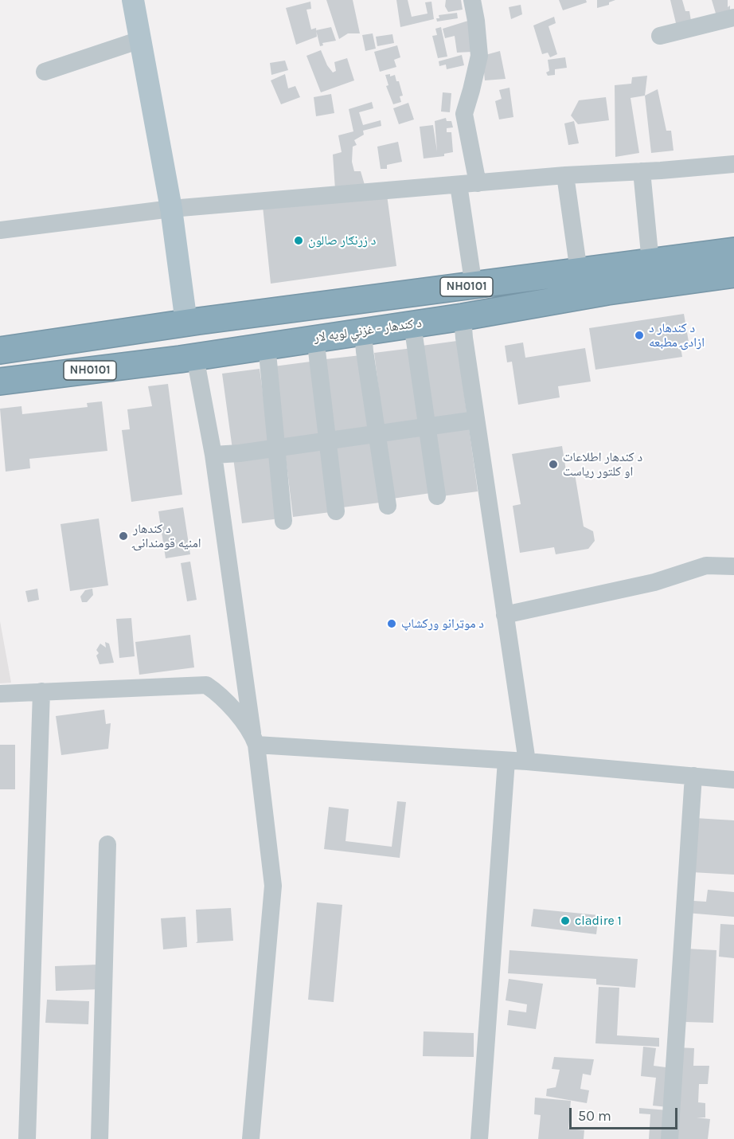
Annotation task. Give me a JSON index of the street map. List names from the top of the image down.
{
  "streets": {
    "highway": ["NH0101", "د کندهار - غزني لويه لار"]
  },
  "places": [
    "د زرنګار صالون",
    "د کندهار د ازادۍ مطبعه",
    "د کندهار اطلاعات او کلتور رياست",
    "د کندهار امنيه قومندانۍ",
    "د موټرانو ورکشاپ",
    "cladire 1"
  ],
  "scale_bar": "50 m"
}
